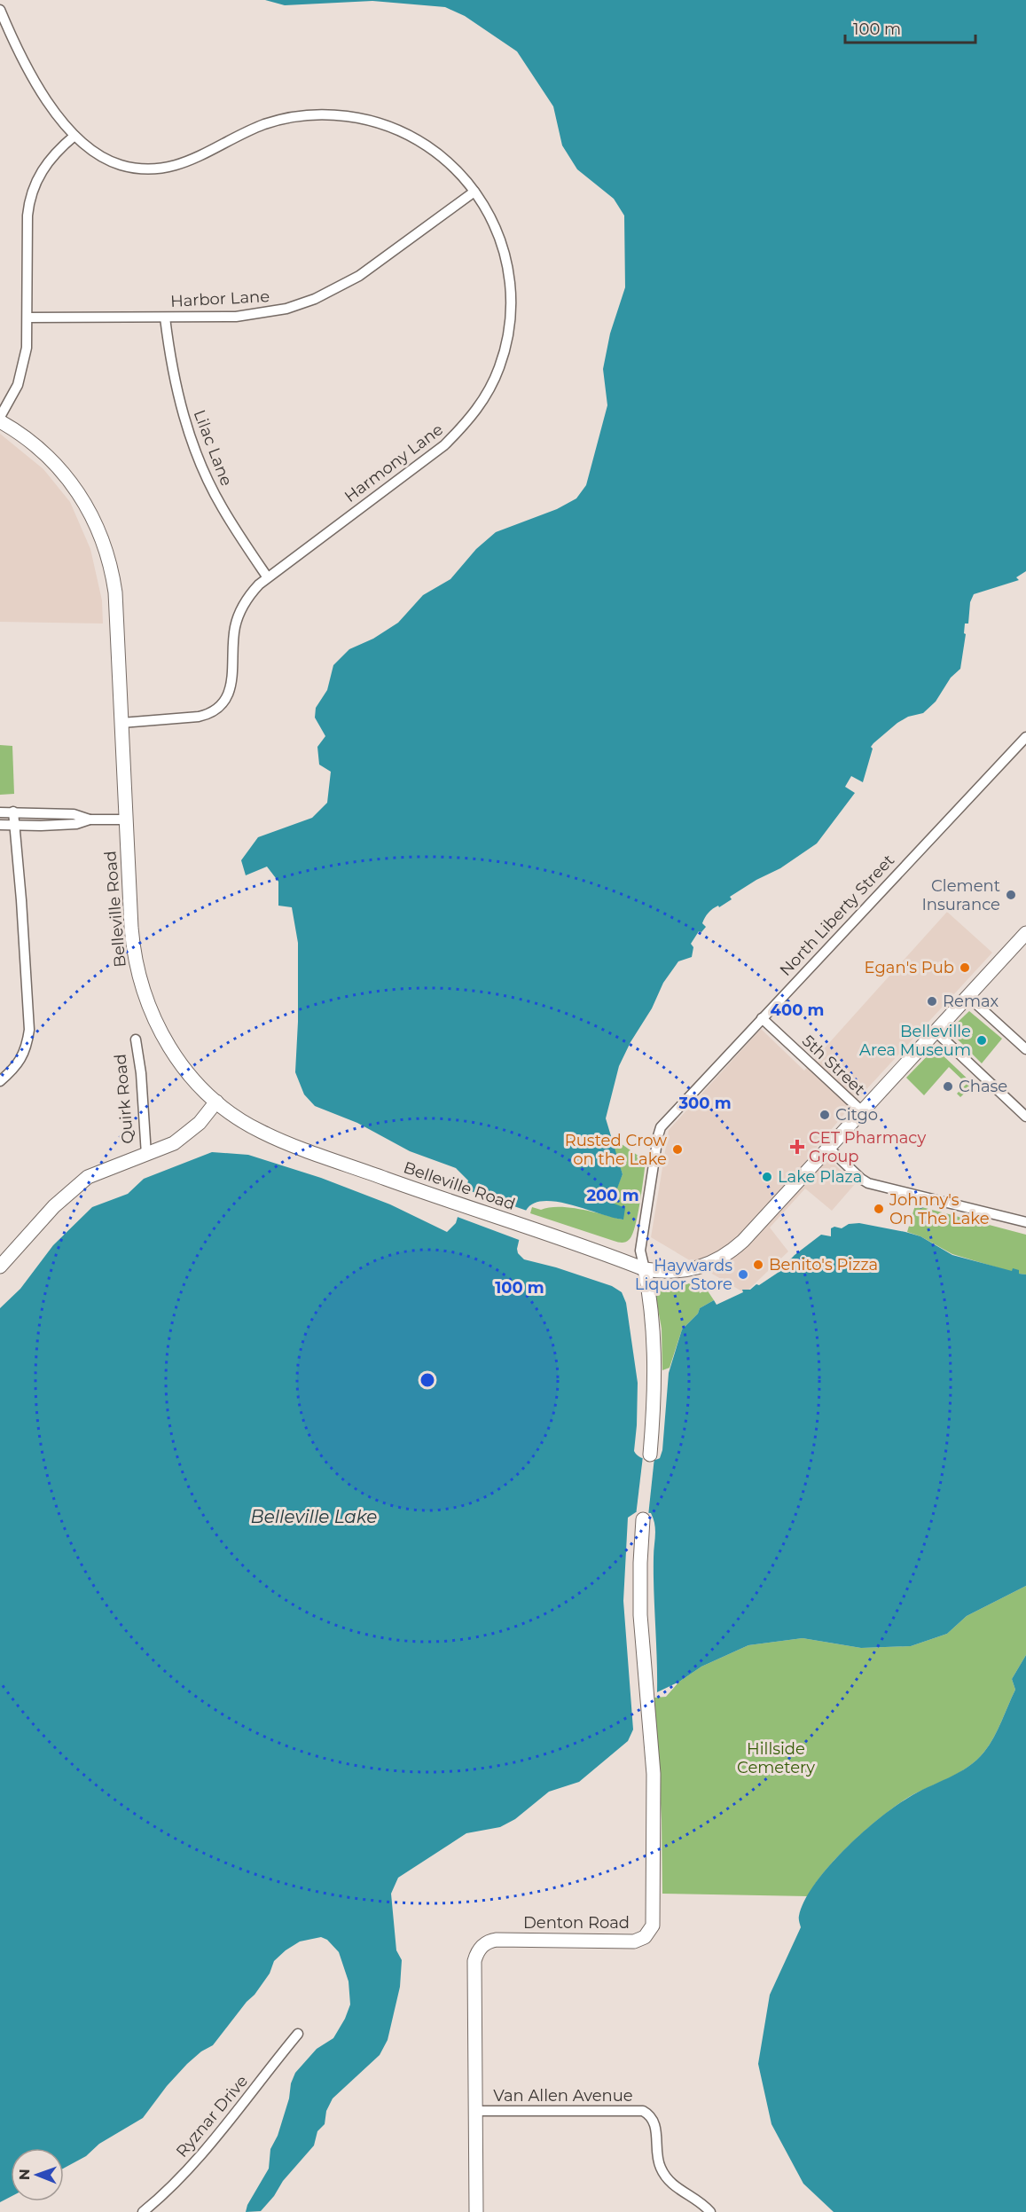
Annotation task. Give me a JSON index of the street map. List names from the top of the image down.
{
  "streets": {
    "main road": ["Belleville Road", "Quirk Road", "Denton Road"],
    "street": [
      "Harbor Lane",
      "Lilac Lane",
      "Harmony Lane",
      "North Liberty Street",
      "5th Street",
      "Van Allen Avenue",
      "Ryznar Drive"
    ]
  },
  "crossings": [
    ["Harbor Lane", "Lilac Lane"],
    ["Harbor Lane", "Harmony Lane"],
    ["Lilac Lane", "Harmony Lane"],
    ["Harmony Lane", "Belleville Road"],
    ["Belleville Road", "North Liberty Street"],
    ["Belleville Road", "5th Street"],
    ["Belleville Road", "Quirk Road"],
    ["North Liberty Street", "5th Street"],
    ["Denton Road", "Van Allen Avenue"]
  ],
  "water": ["Belleville Lake"],
  "parks": ["Hillside Cemetery"],
  "places": {
    "other": [
      "Clement Insurance",
      "Egan's Pub",
      "Remax",
      "Belleville Area Museum",
      "Chase",
      "Citgo",
      "Rusted Crow on the Lake",
      "Lake Plaza",
      "Johnny's On The Lake",
      "Benito's Pizza",
      "Haywards Liquor Store"
    ],
    "health": ["CET Pharmacy Group"]
  },
  "scale_bar": "100 m",
  "north": "left",
  "rings": [
    "400 m",
    "300 m",
    "200 m",
    "100 m"
  ]
}
